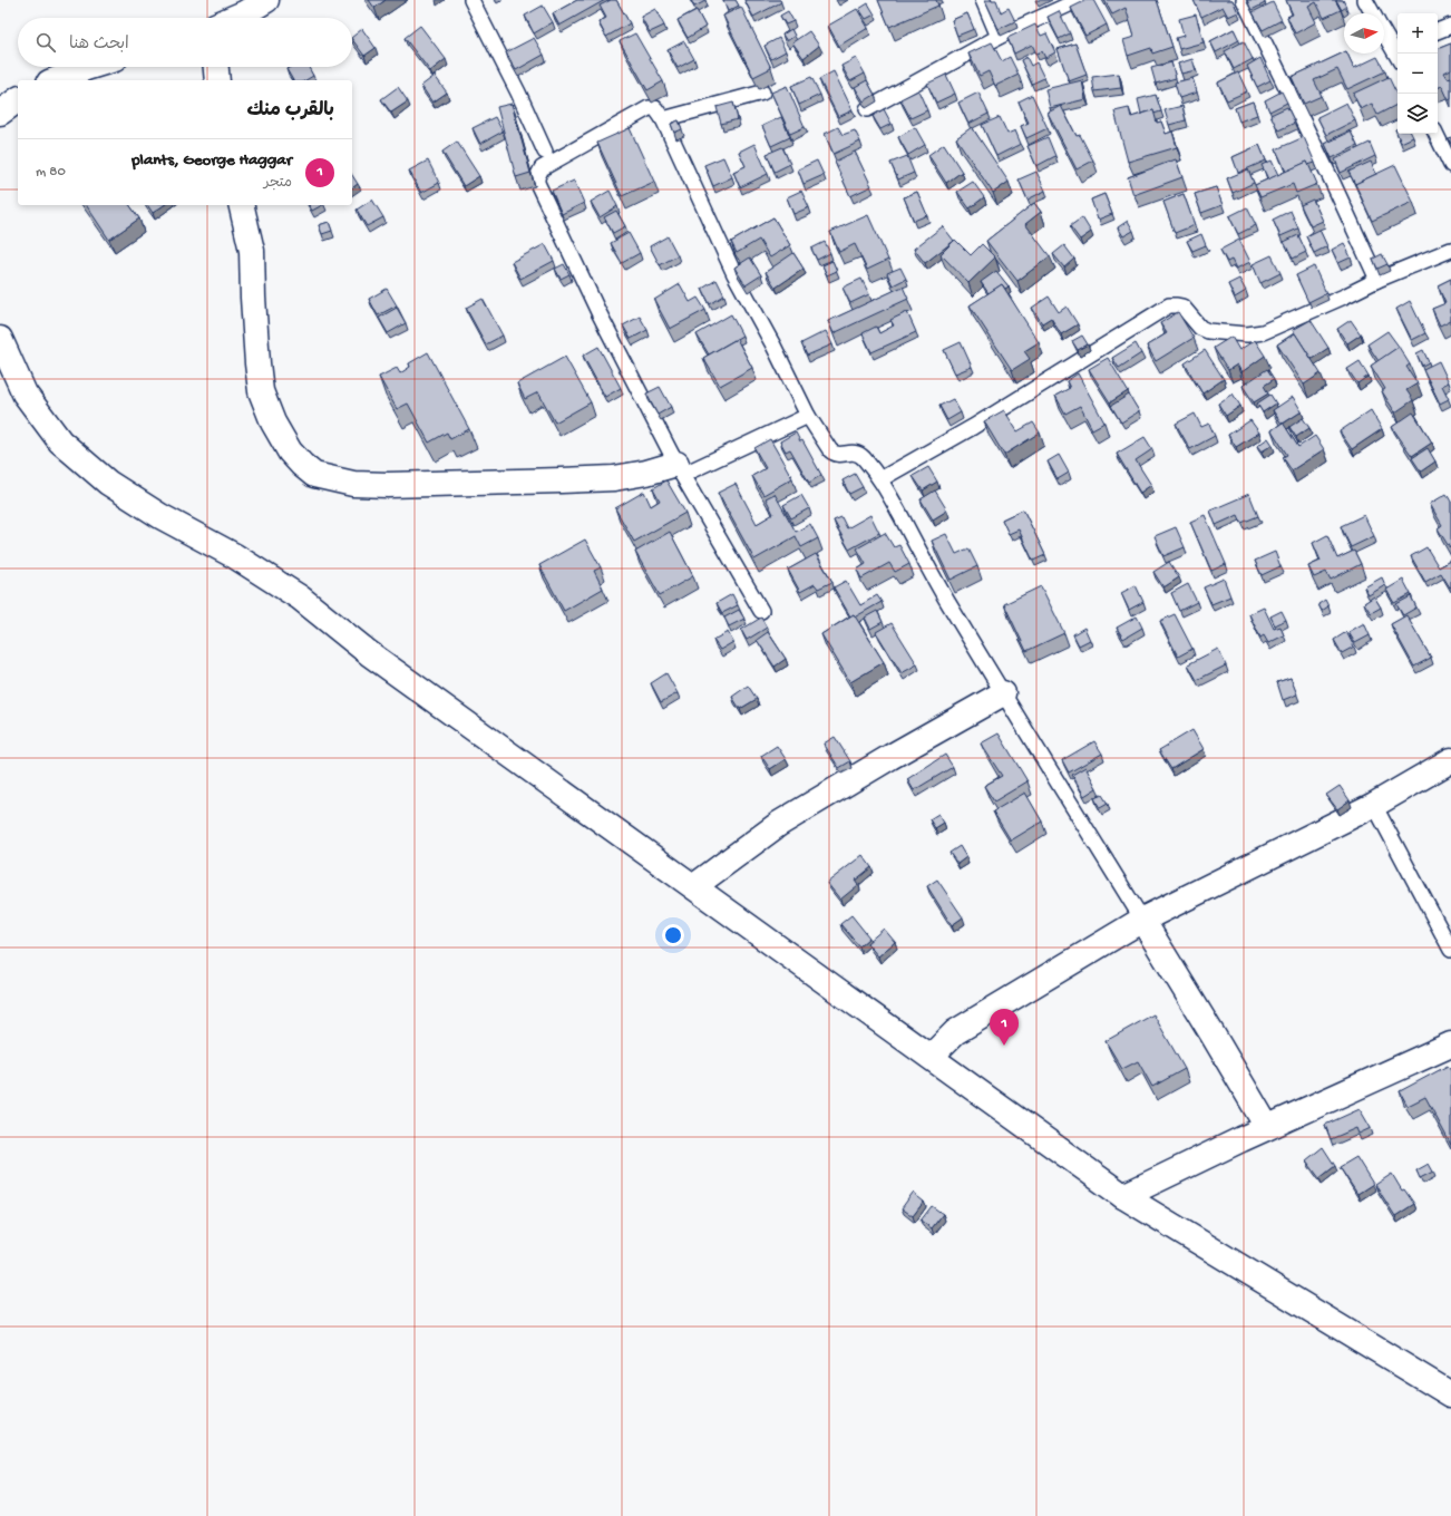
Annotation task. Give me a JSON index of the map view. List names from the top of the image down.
{
  "north": "right",
  "page": {
    "map_buttons": ["+", "−"],
    "search": "ابحث هنا",
    "heading": "بالقرب منك",
    "list": [
      {
        "mark": "1",
        "name": "plants, George Haggar",
        "note": "متجر",
        "value": "80 m"
      }
    ],
    "pins": "1"
  }
}
